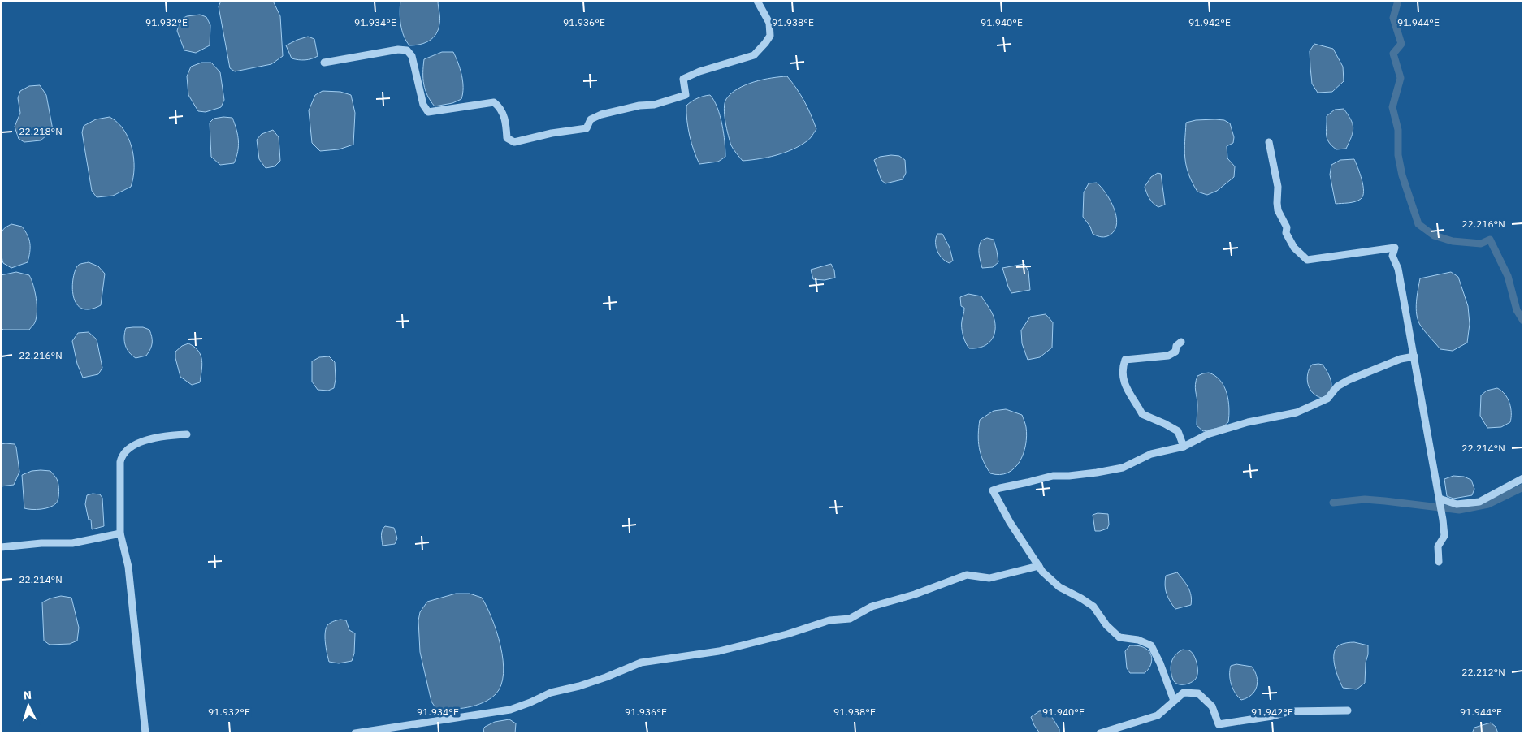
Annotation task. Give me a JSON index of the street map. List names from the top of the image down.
{
  "north": "top",
  "coordinates": [
    "91.932°E",
    "91.934°E",
    "91.936°E",
    "91.938°E",
    "91.940°E",
    "91.942°E",
    "91.944°E",
    "22.218°N",
    "22.216°N",
    "22.214°N",
    "22.212°N"
  ]
}
